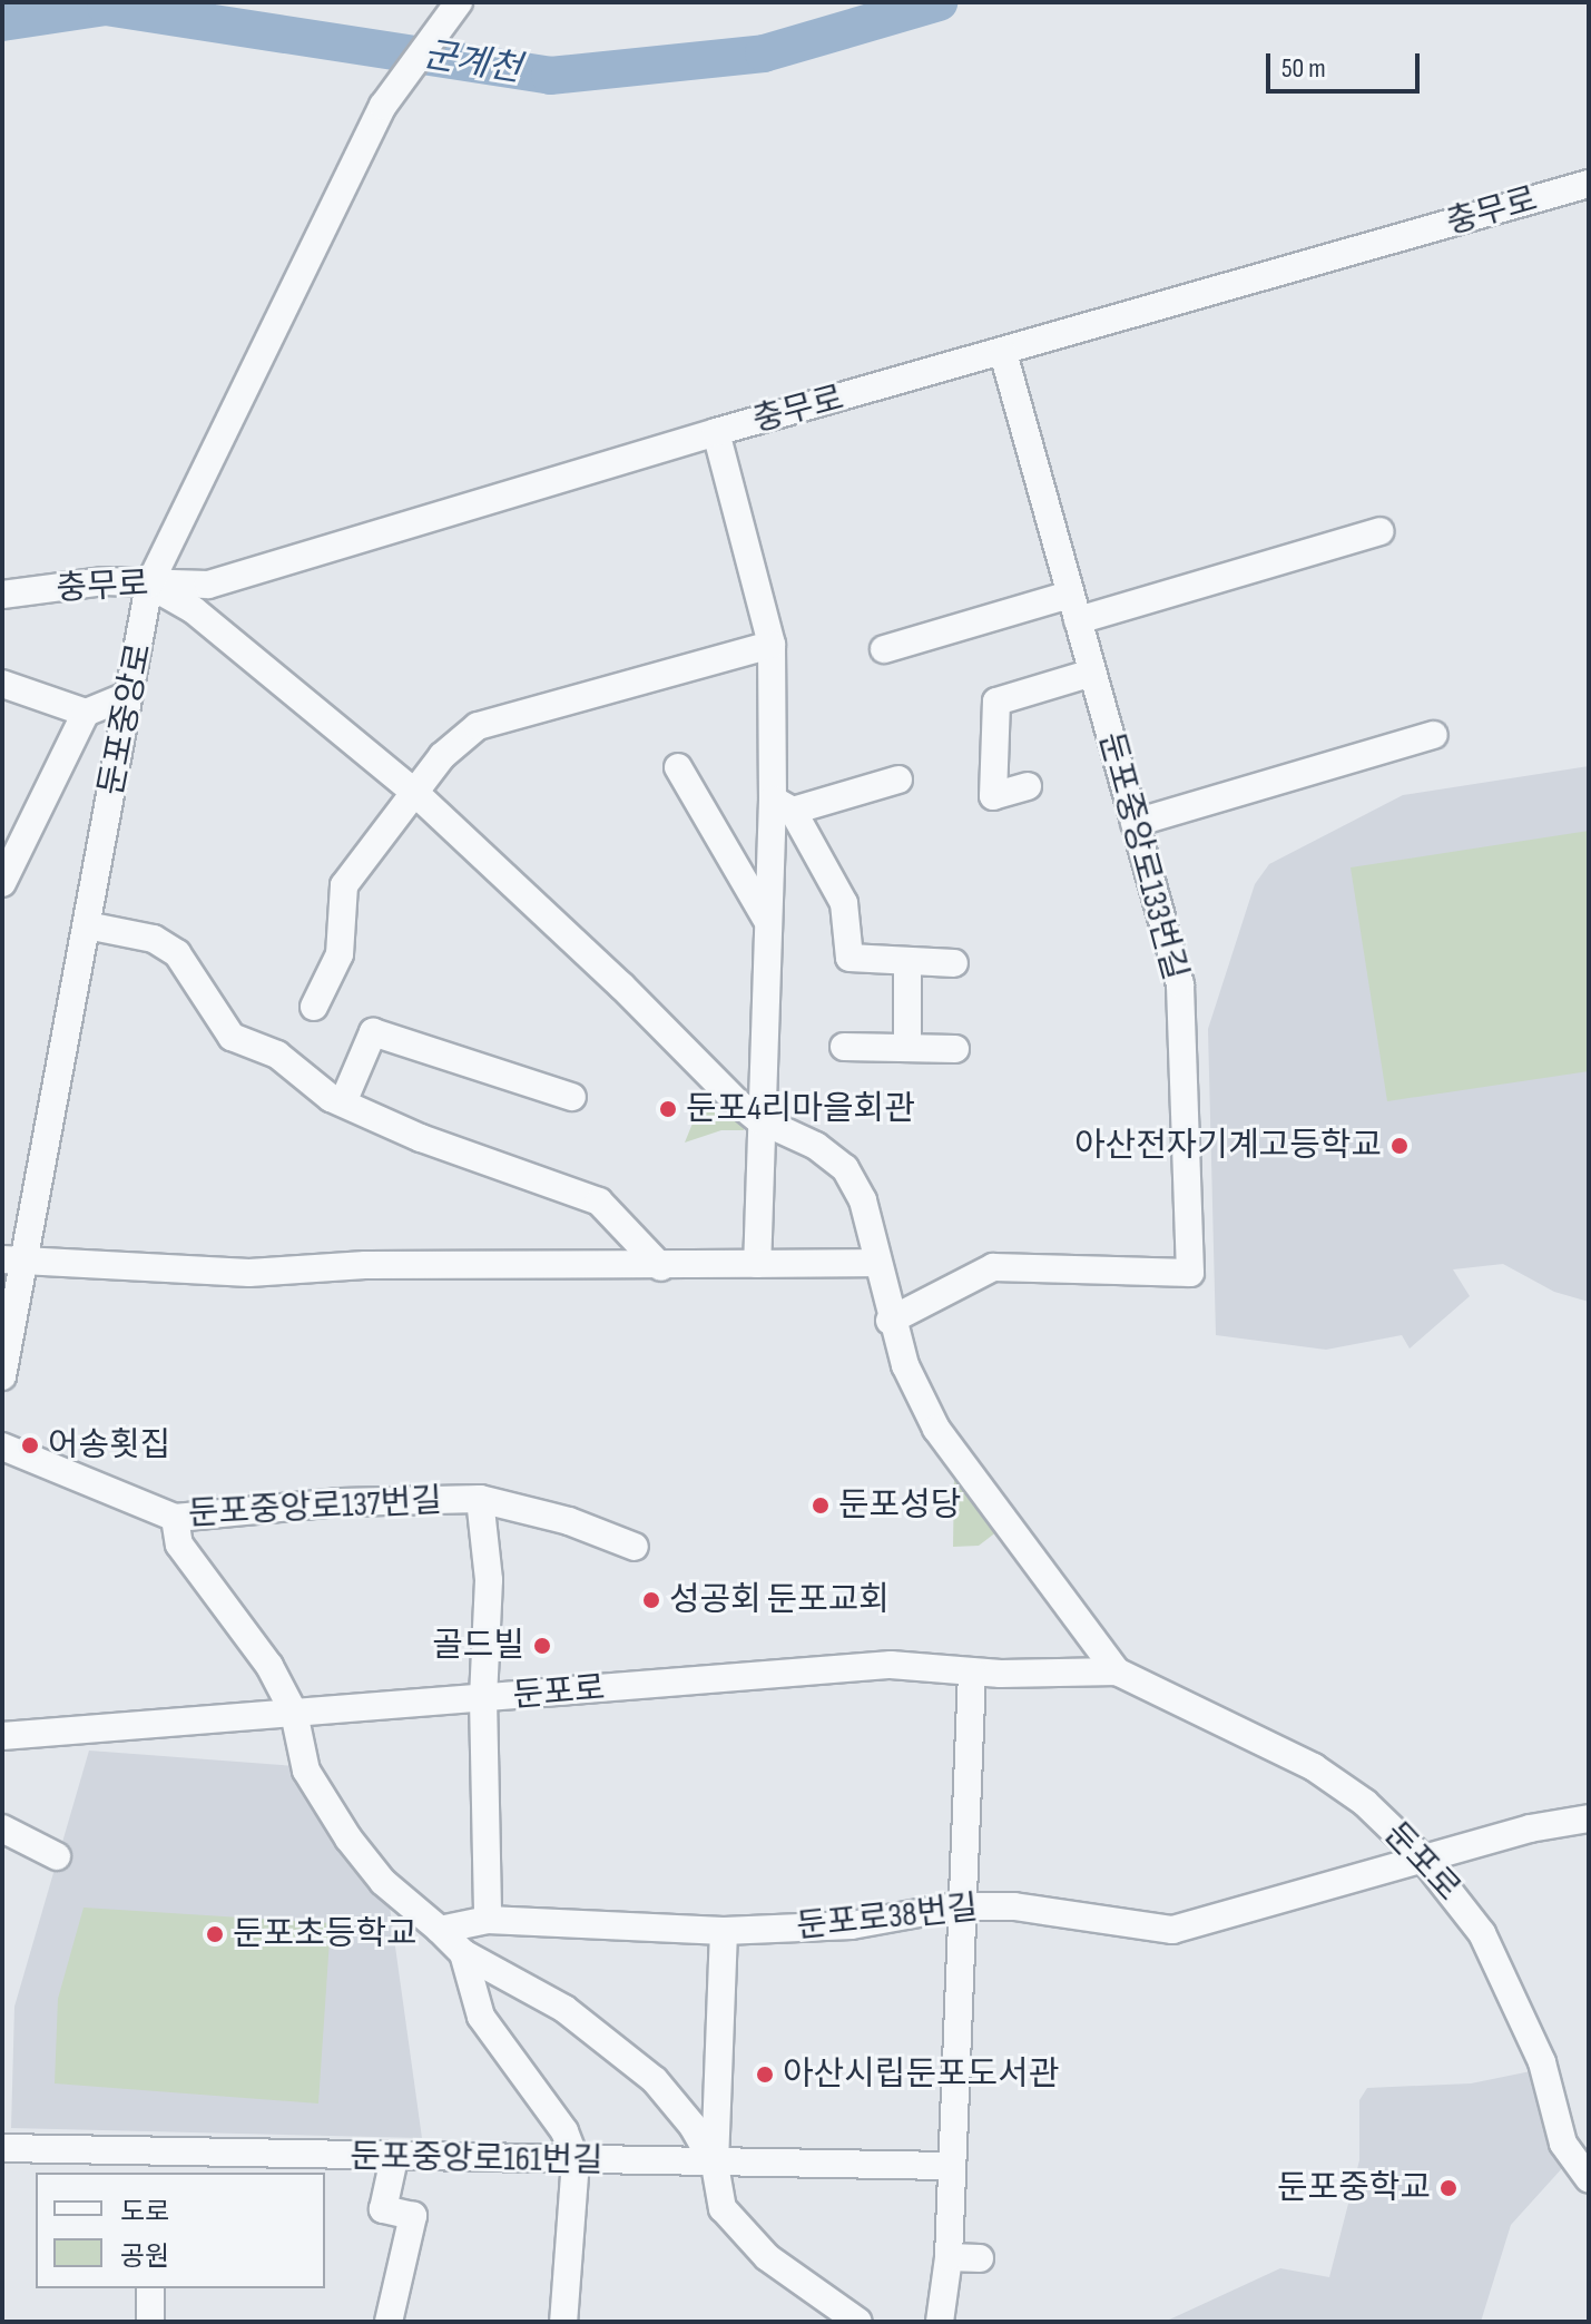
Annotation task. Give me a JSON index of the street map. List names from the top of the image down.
{
  "streets": {
    "street": [
      "충무로",
      "둔포중앙로",
      "둔포중앙로133번길",
      "둔포중앙로137번길",
      "둔포로",
      "둔포로38번길",
      "둔포중앙로161번길"
    ]
  },
  "crossings": [
    ["충무로", "둔포중앙로"],
    ["충무로", "둔포중앙로133번길"],
    ["충무로", "둔포로"],
    ["둔포중앙로", "둔포로"],
    ["둔포중앙로133번길", "둔포로"],
    ["둔포로", "둔포로38번길"]
  ],
  "water": ["군계천"],
  "places": [
    "둔포4리마을회관",
    "아산전자기계고등학교",
    "어송횟집",
    "둔포성당",
    "성공회 둔포교회",
    "골드빌",
    "둔포초등학교",
    "아산시립둔포도서관",
    "둔포중학교"
  ],
  "legend": ["도로", "공원"],
  "scale_bar": "50 m"
}
